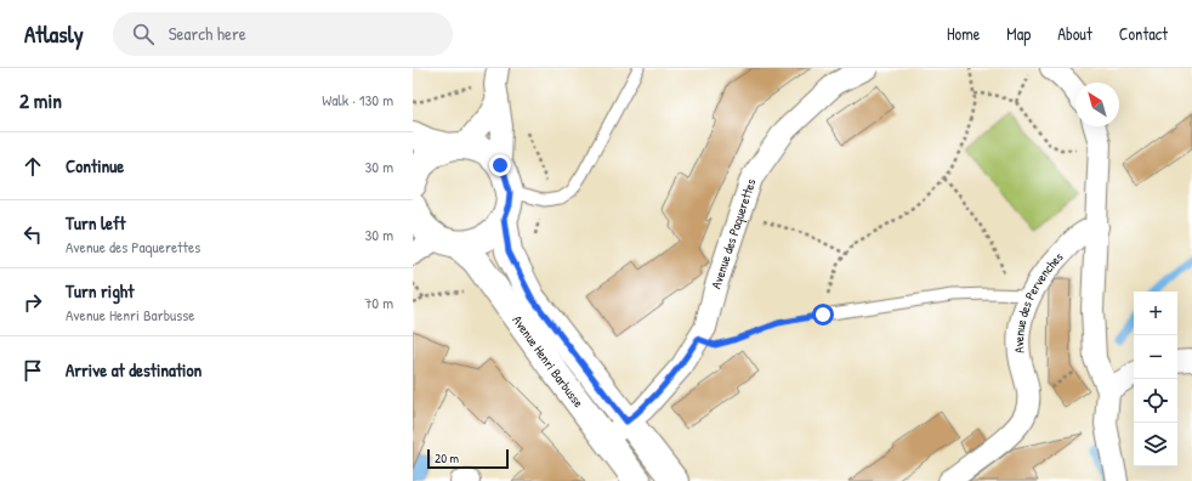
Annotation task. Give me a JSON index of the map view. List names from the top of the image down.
{
  "streets": {
    "main road": ["Avenue Henri Barbusse"],
    "street": ["Avenue des Paquerettes", "Avenue des Pervenches"]
  },
  "crossings": [
    ["Avenue des Paquerettes", "Avenue Henri Barbusse"]
  ],
  "scale_bar": "20 m",
  "north": "top left",
  "page": {
    "header": "Atlasly",
    "search": "Search here",
    "nav": [
      "Home",
      "Map",
      "About",
      "Contact"
    ],
    "heading": ["2 min", "Walk · 130 m"],
    "list": [
      ["Continue", "30 m"],
      ["Turn left", "Avenue des Paquerettes", "30 m"],
      ["Turn right", "Avenue Henri Barbusse", "70 m"],
      "Arrive at destination"
    ],
    "map_buttons": ["+", "−"],
    "scale": "20 m"
  }
}
